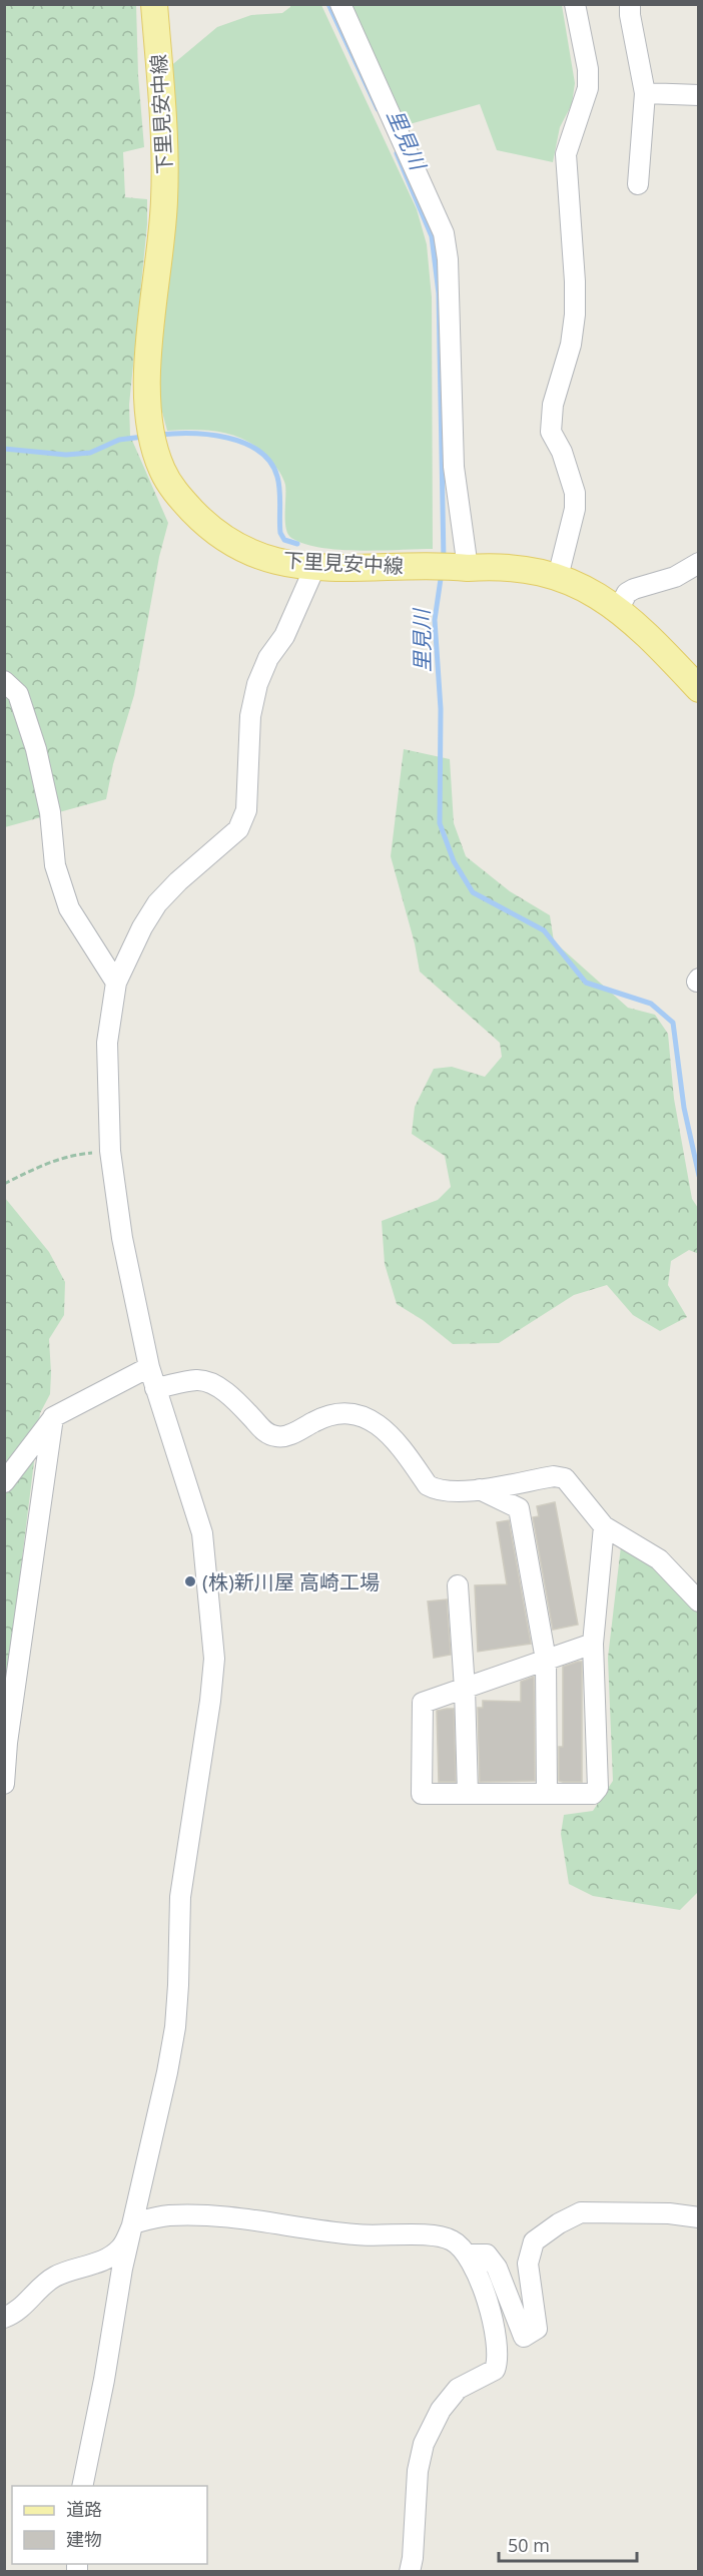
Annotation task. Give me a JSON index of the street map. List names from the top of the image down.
{
  "streets": {
    "main road": ["下里見安中線"]
  },
  "water": ["里見川"],
  "places": ["(株)新川屋 高崎工場"],
  "legend": ["道路", "建物"],
  "scale_bar": "50 m"
}
